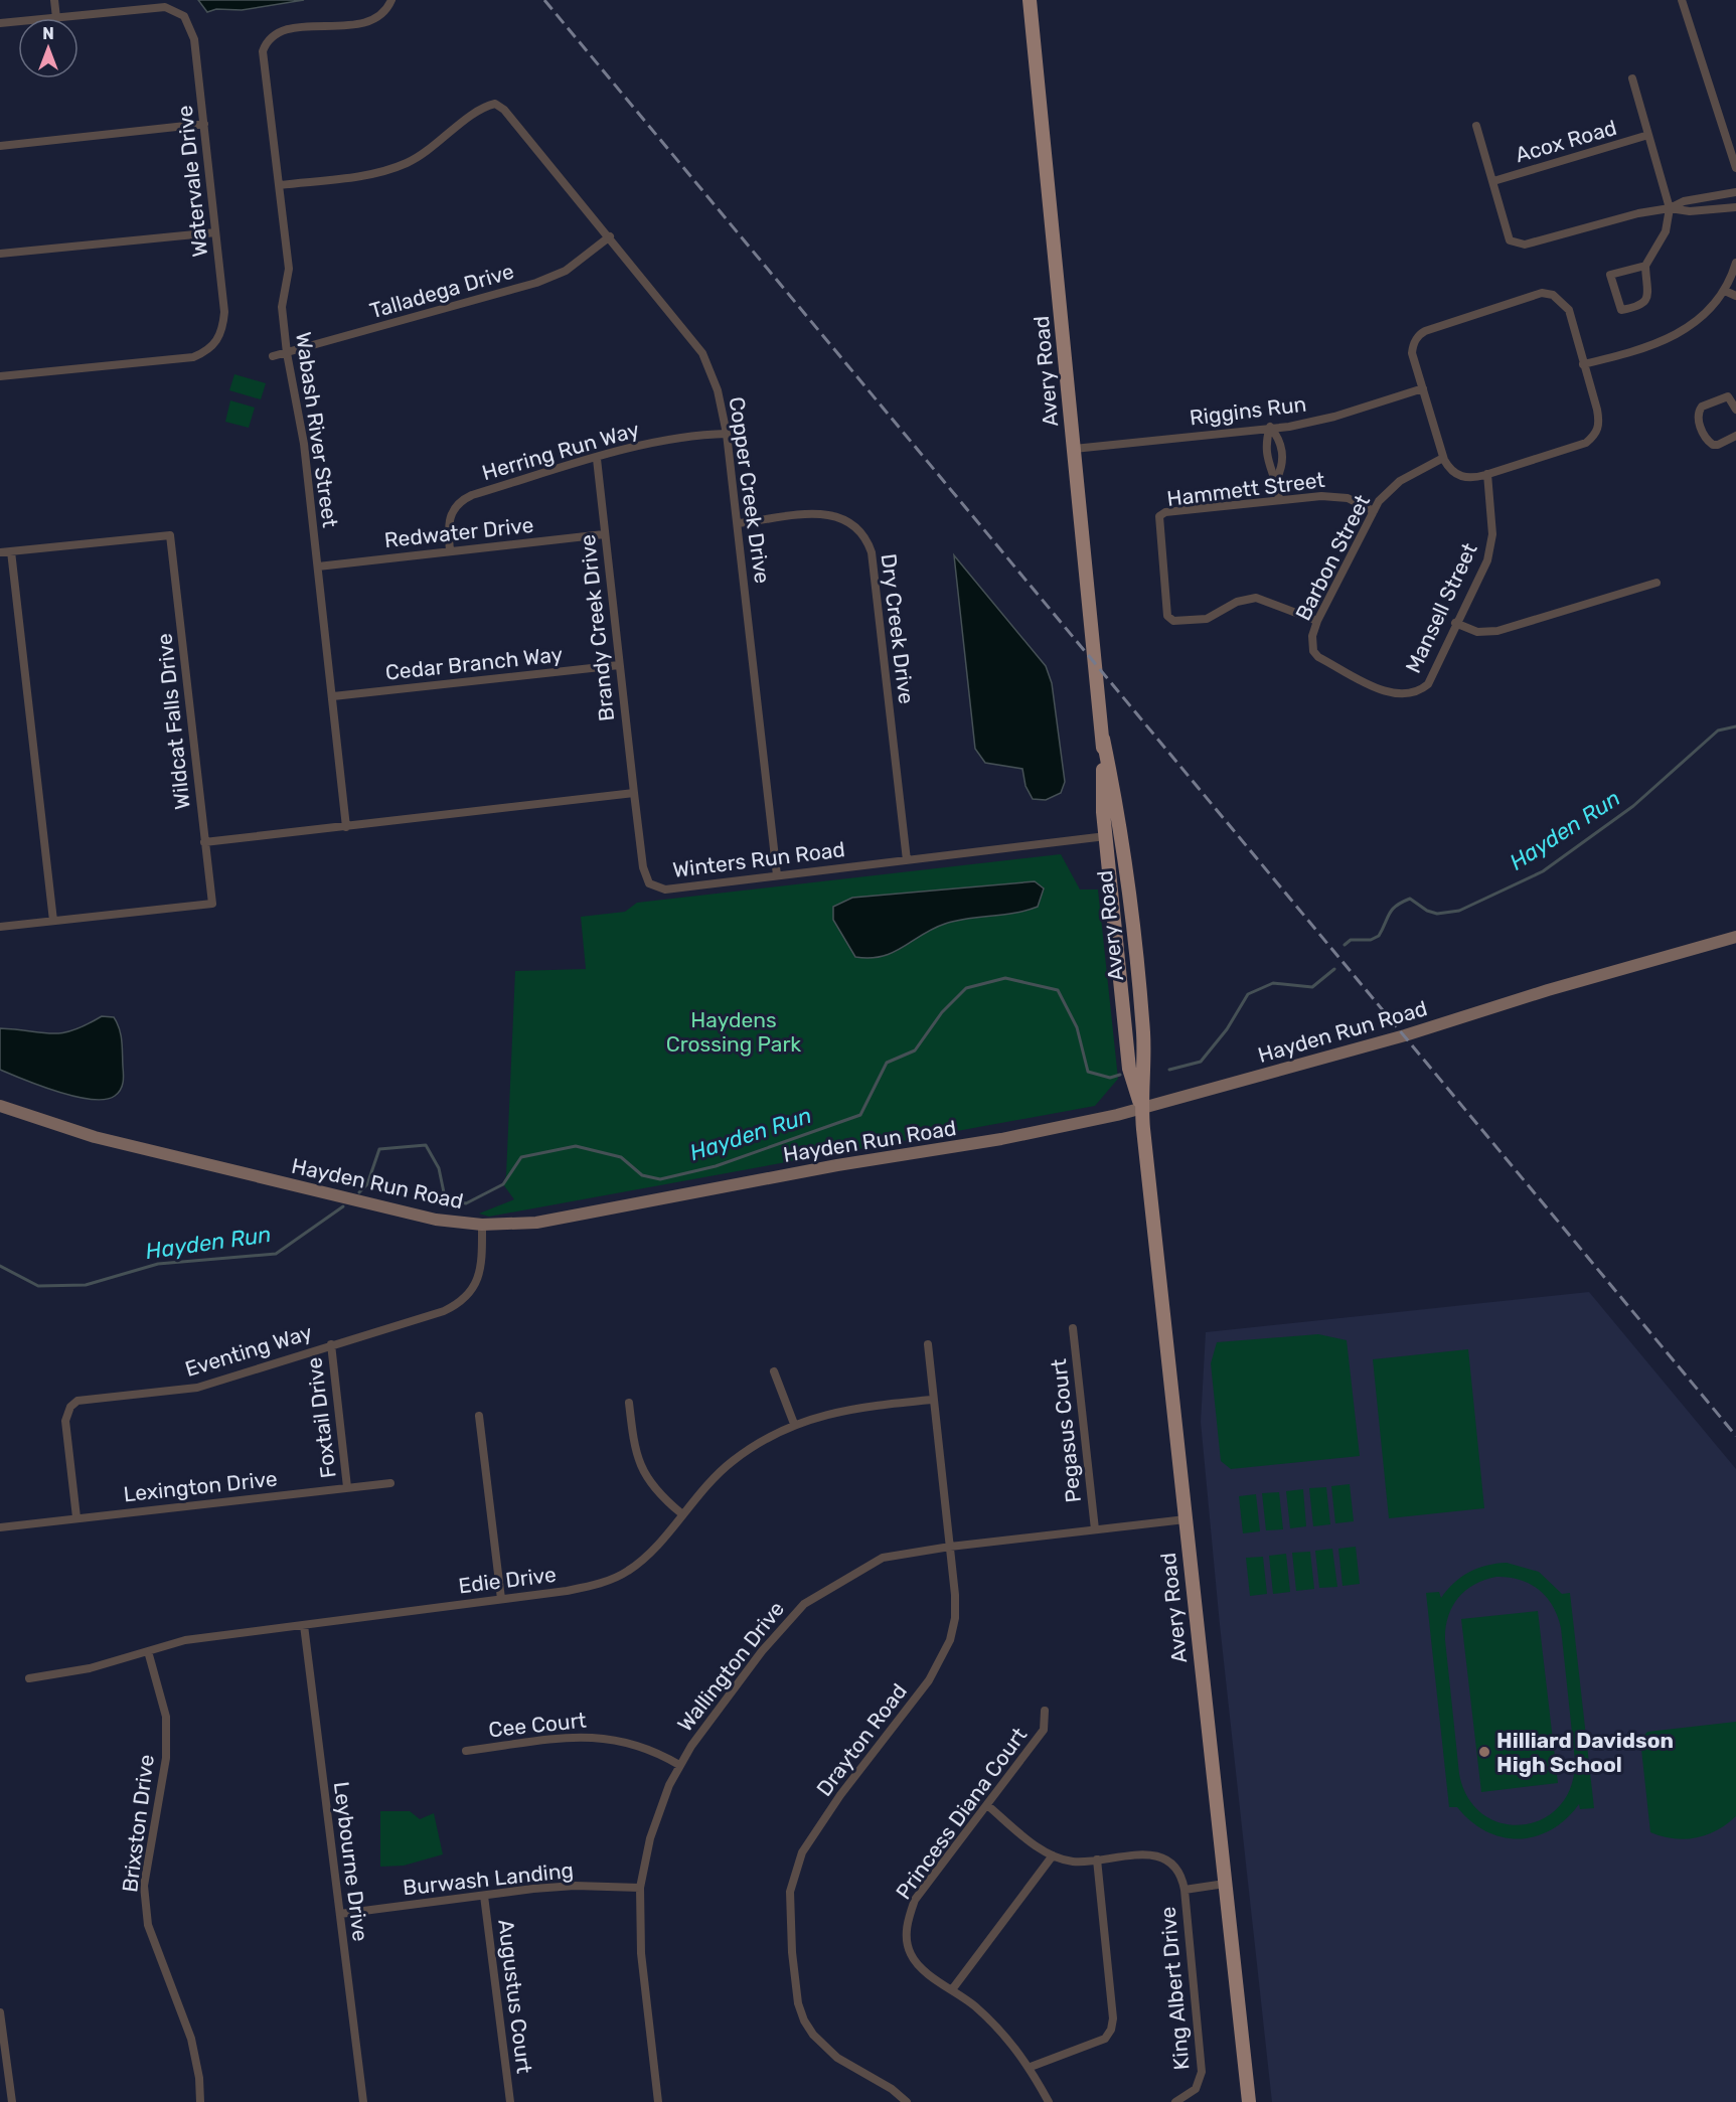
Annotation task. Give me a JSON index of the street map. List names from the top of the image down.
{
  "streets": {
    "main road": ["Avery Road", "Hayden Run Road"],
    "street": [
      "Acox Road",
      "Watervale Drive",
      "Talladega Drive",
      "Riggins Run",
      "Wabash River Street",
      "Herring Run Way",
      "Hammett Street",
      "Copper Creek Drive",
      "Redwater Drive",
      "Barbon Street",
      "Mansell Street",
      "Brandy Creek Drive",
      "Dry Creek Drive",
      "Cedar Branch Way",
      "Wildcat Falls Drive",
      "Winters Run Road",
      "Eventing Way",
      "Foxtail Drive",
      "Pegasus Court",
      "Lexington Drive",
      "Edie Drive",
      "Wallington Drive",
      "Cee Court",
      "Drayton Road",
      "Princess Diana Court",
      "Brixston Drive",
      "Leybourne Drive",
      "Burwash Landing",
      "King Albert Drive",
      "Augustus Court"
    ]
  },
  "crossings": [
    ["Talladega Drive", "Wabash River Street"],
    ["Talladega Drive", "Copper Creek Drive"],
    ["Avery Road", "Riggins Run"],
    ["Avery Road", "Winters Run Road"],
    ["Avery Road", "Hayden Run Road"],
    ["Avery Road", "Wallington Drive"],
    ["Avery Road", "King Albert Drive"],
    ["Riggins Run", "Barbon Street"],
    ["Riggins Run", "Mansell Street"],
    ["Wabash River Street", "Copper Creek Drive"],
    ["Wabash River Street", "Redwater Drive"],
    ["Wabash River Street", "Cedar Branch Way"],
    ["Herring Run Way", "Copper Creek Drive"],
    ["Herring Run Way", "Redwater Drive"],
    ["Herring Run Way", "Brandy Creek Drive"],
    ["Hammett Street", "Barbon Street"],
    ["Copper Creek Drive", "Dry Creek Drive"],
    ["Copper Creek Drive", "Winters Run Road"],
    ["Redwater Drive", "Brandy Creek Drive"],
    ["Barbon Street", "Mansell Street"],
    ["Brandy Creek Drive", "Cedar Branch Way"],
    ["Brandy Creek Drive", "Winters Run Road"],
    ["Dry Creek Drive", "Winters Run Road"],
    ["Hayden Run Road", "Eventing Way"],
    ["Eventing Way", "Foxtail Drive"],
    ["Eventing Way", "Lexington Drive"],
    ["Foxtail Drive", "Lexington Drive"],
    ["Pegasus Court", "Wallington Drive"],
    ["Edie Drive", "Drayton Road"],
    ["Edie Drive", "Brixston Drive"],
    ["Edie Drive", "Leybourne Drive"],
    ["Wallington Drive", "Cee Court"],
    ["Wallington Drive", "Drayton Road"],
    ["Wallington Drive", "Burwash Landing"],
    ["Leybourne Drive", "Burwash Landing"],
    ["Burwash Landing", "Augustus Court"]
  ],
  "water": ["Hayden Run"],
  "parks": ["Haydens Crossing Park"],
  "places": ["Hilliard Davidson High School"],
  "north": "top"
}
